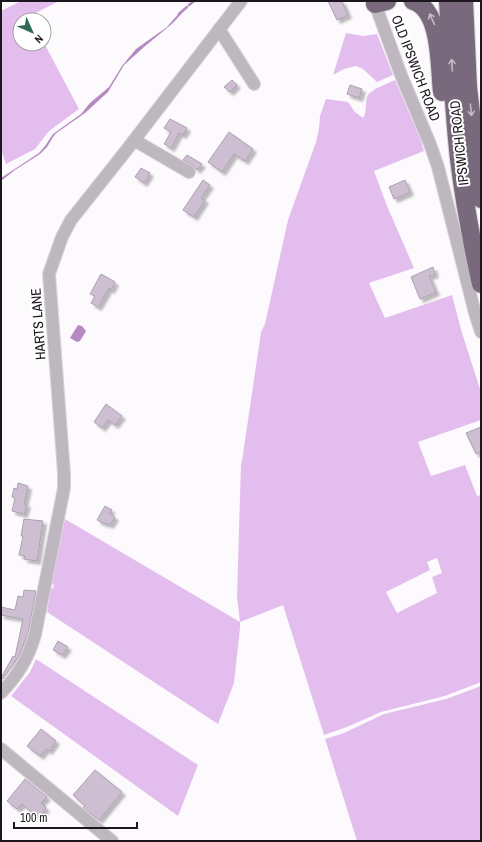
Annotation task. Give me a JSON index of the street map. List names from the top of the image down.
{
  "streets": {
    "highway": ["IPSWICH ROAD"],
    "street": ["OLD IPSWICH ROAD", "HARTS LANE"]
  },
  "scale_bar": "100 m",
  "north": "bottom right"
}
